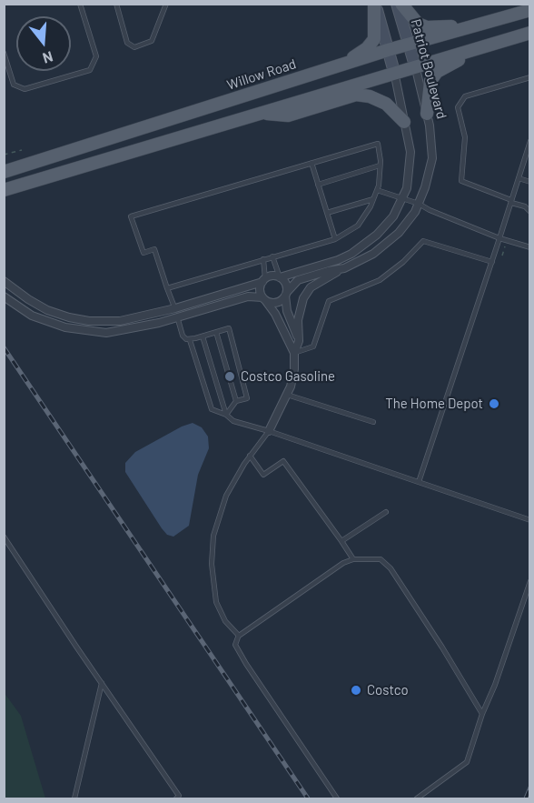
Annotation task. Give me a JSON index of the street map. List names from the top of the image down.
{
  "streets": {
    "main road": ["Patriot Boulevard", "Willow Road"]
  },
  "crossings": [
    ["Patriot Boulevard", "Willow Road"]
  ],
  "places": ["Costco Gasoline", "The Home Depot", "Costco"],
  "north": "bottom"
}
